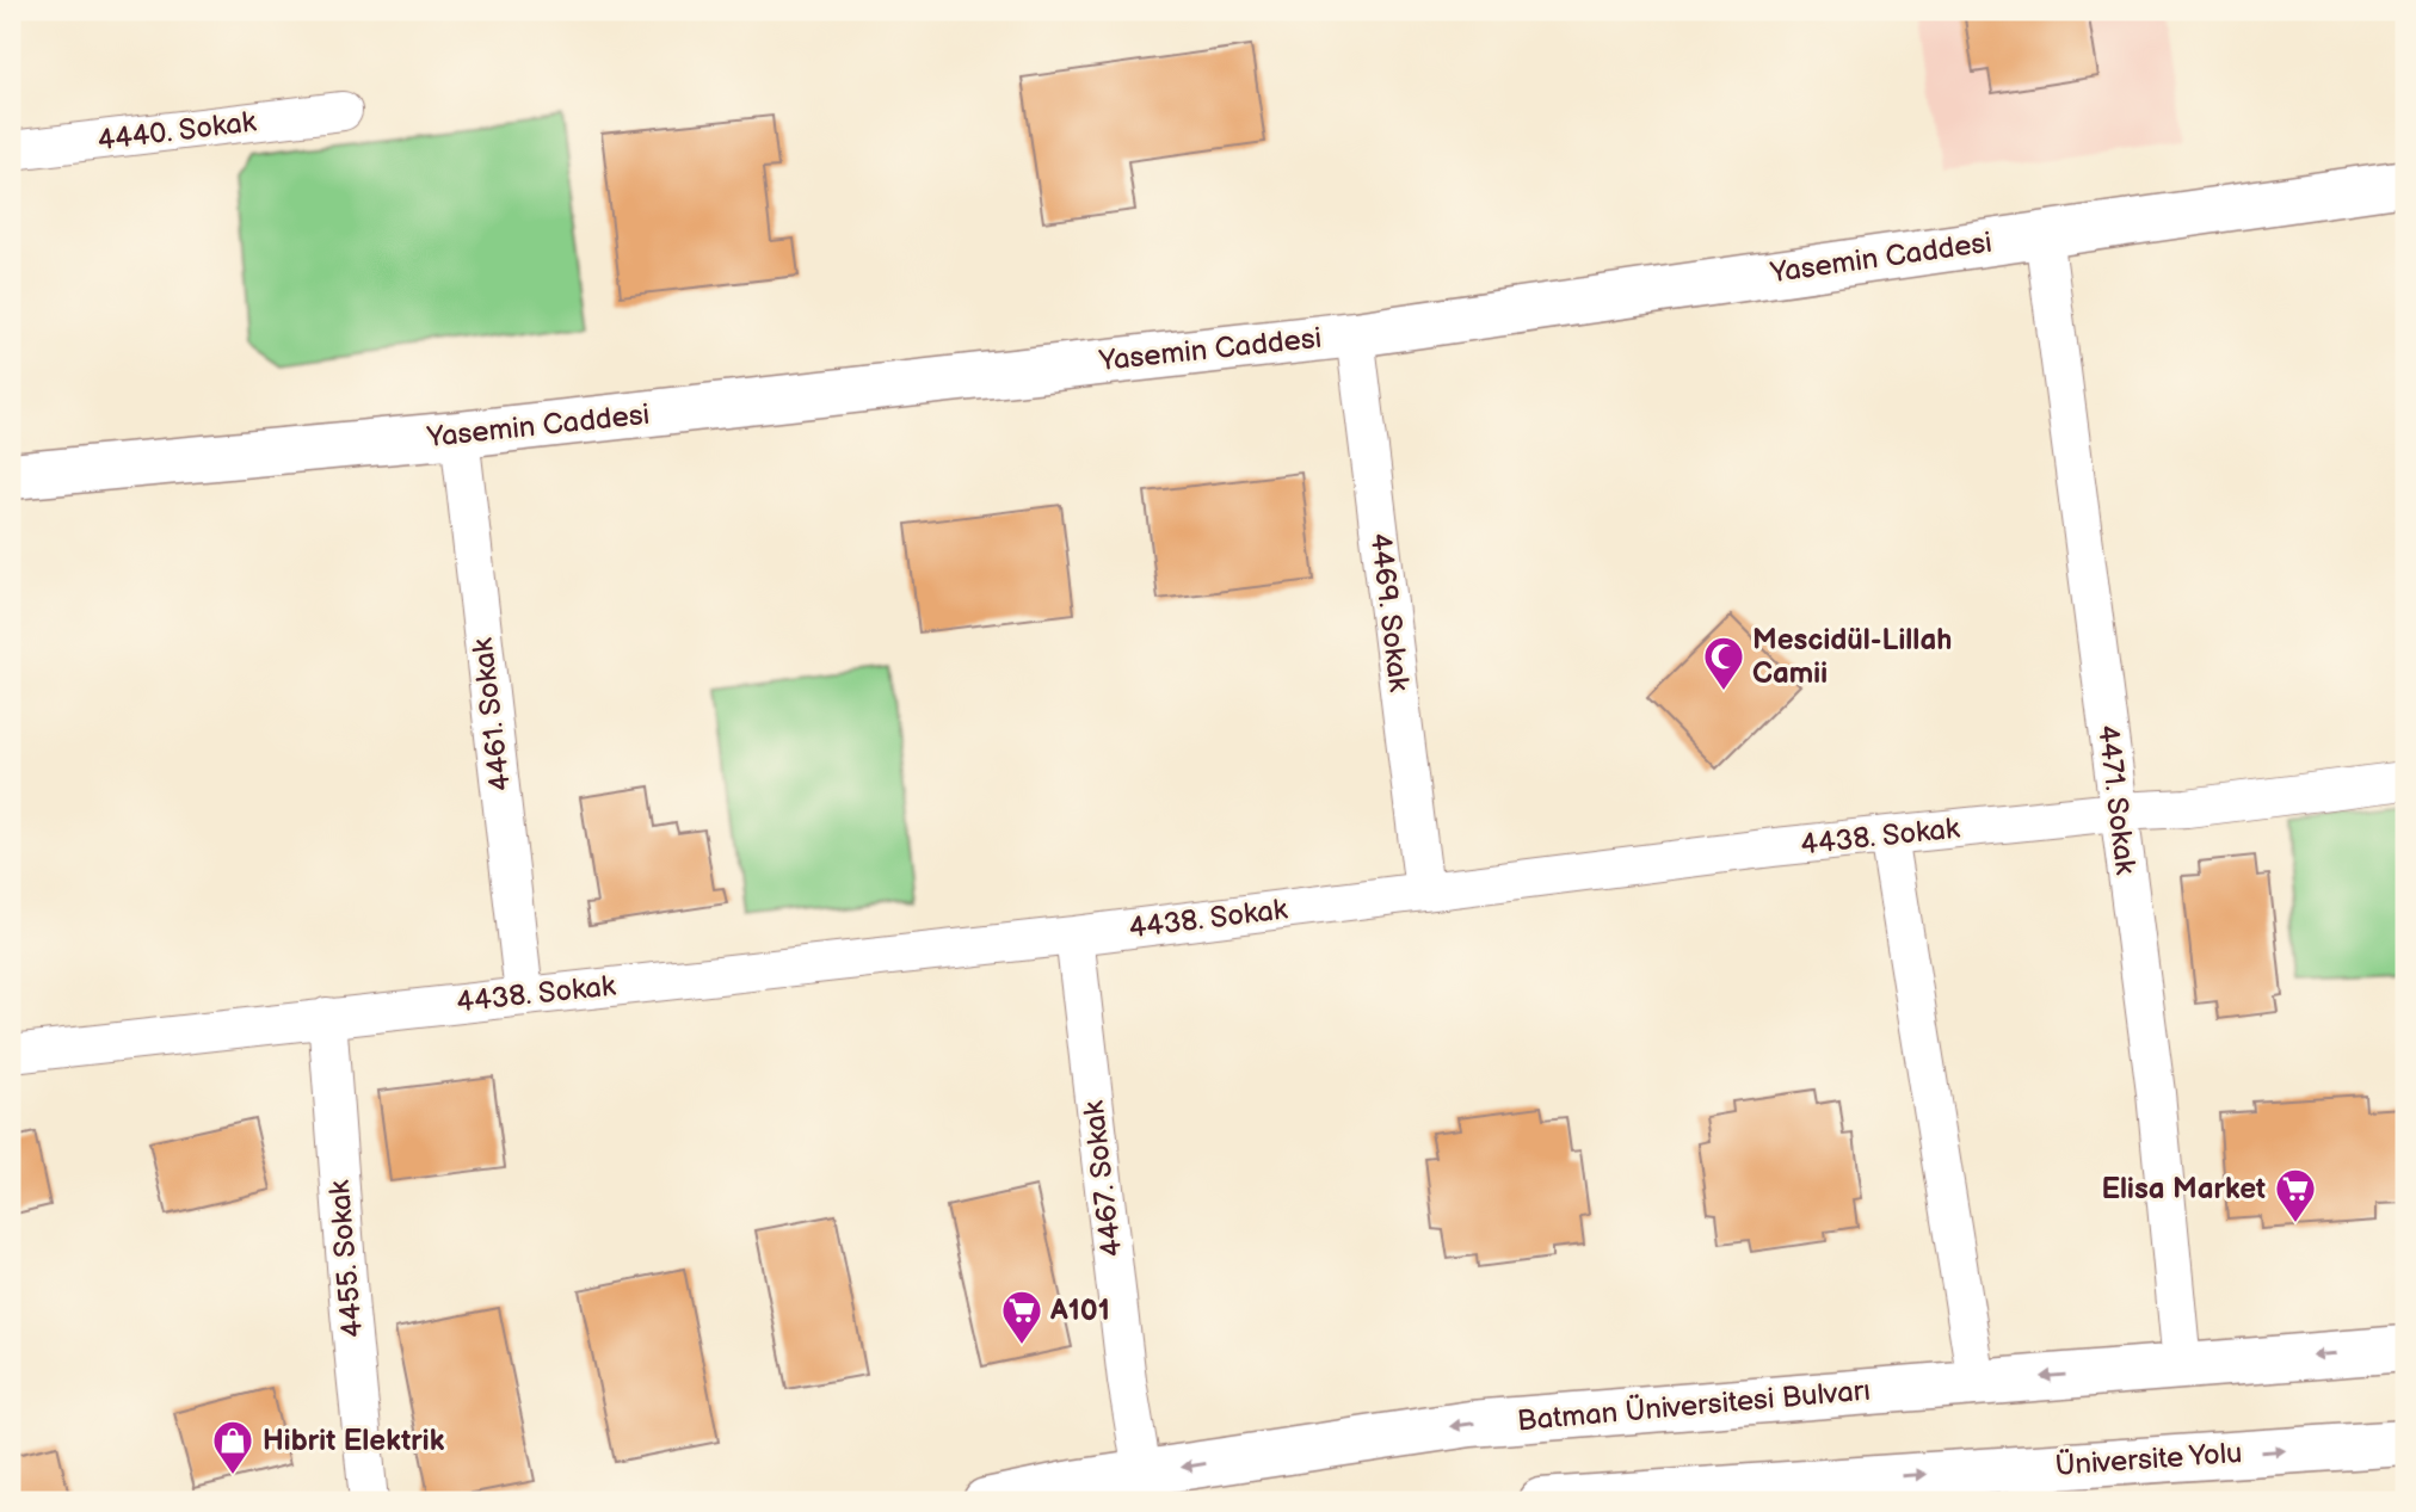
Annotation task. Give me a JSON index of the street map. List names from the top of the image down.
{
  "streets": {
    "street": [
      "4440. Sokak",
      "Yasemin Caddesi",
      "4469. Sokak",
      "4461. Sokak",
      "4471. Sokak",
      "4438. Sokak",
      "4467. Sokak",
      "4455. Sokak",
      "Batman Üniversitesi Bulvarı",
      "Üniversite Yolu"
    ]
  },
  "crossings": [
    ["Yasemin Caddesi", "4469. Sokak"],
    ["Yasemin Caddesi", "4461. Sokak"],
    ["Yasemin Caddesi", "4471. Sokak"],
    ["4469. Sokak", "4438. Sokak"],
    ["4461. Sokak", "4438. Sokak"],
    ["4471. Sokak", "4438. Sokak"],
    ["4471. Sokak", "Batman Üniversitesi Bulvarı"],
    ["4438. Sokak", "4467. Sokak"],
    ["4438. Sokak", "4455. Sokak"],
    ["4467. Sokak", "Batman Üniversitesi Bulvarı"]
  ],
  "one_way": ["Batman Üniversitesi Bulvarı", "Üniversite Yolu"],
  "places": {
    "mosque": ["Mescidül-Lillah Camii"],
    "supermarket": ["Elisa Market", "A101"],
    "shop": ["Hibrit Elektrik"]
  }
}
